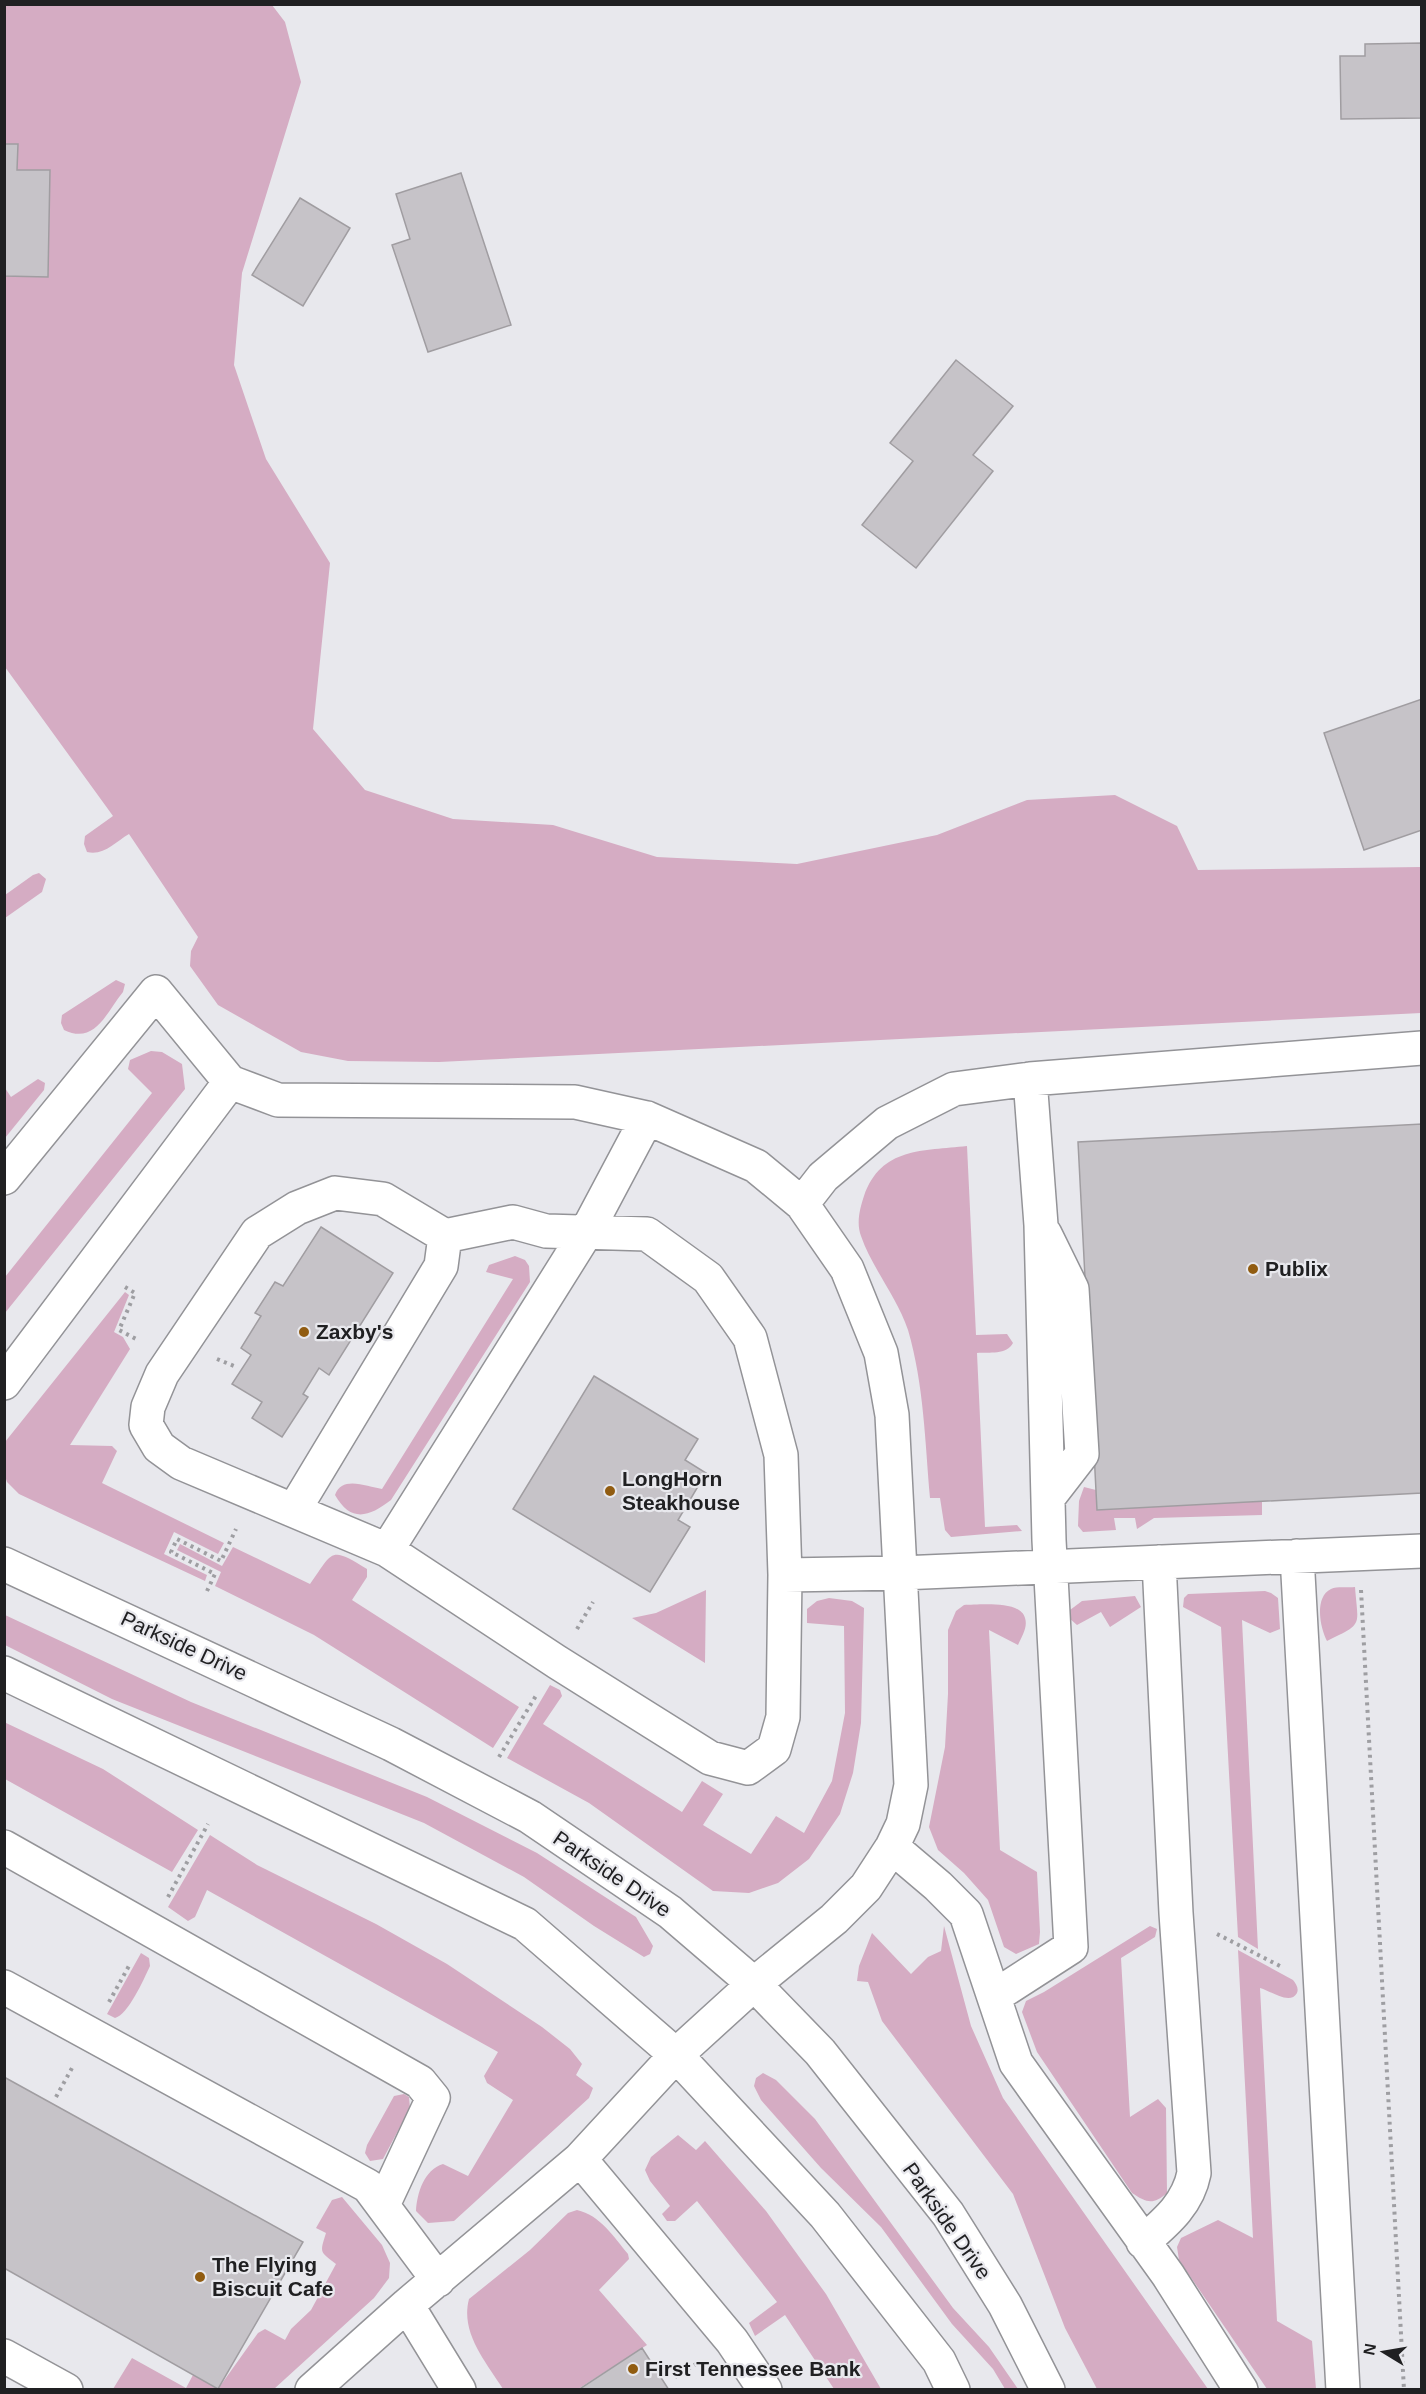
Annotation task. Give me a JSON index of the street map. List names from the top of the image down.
{
  "streets": {
    "street": ["Parkside Drive"]
  },
  "places": [
    "Publix",
    "Zaxby's",
    "LongHorn Steakhouse",
    "The Flying Biscuit Cafe",
    "First Tennessee Bank"
  ],
  "north": "left"
}
